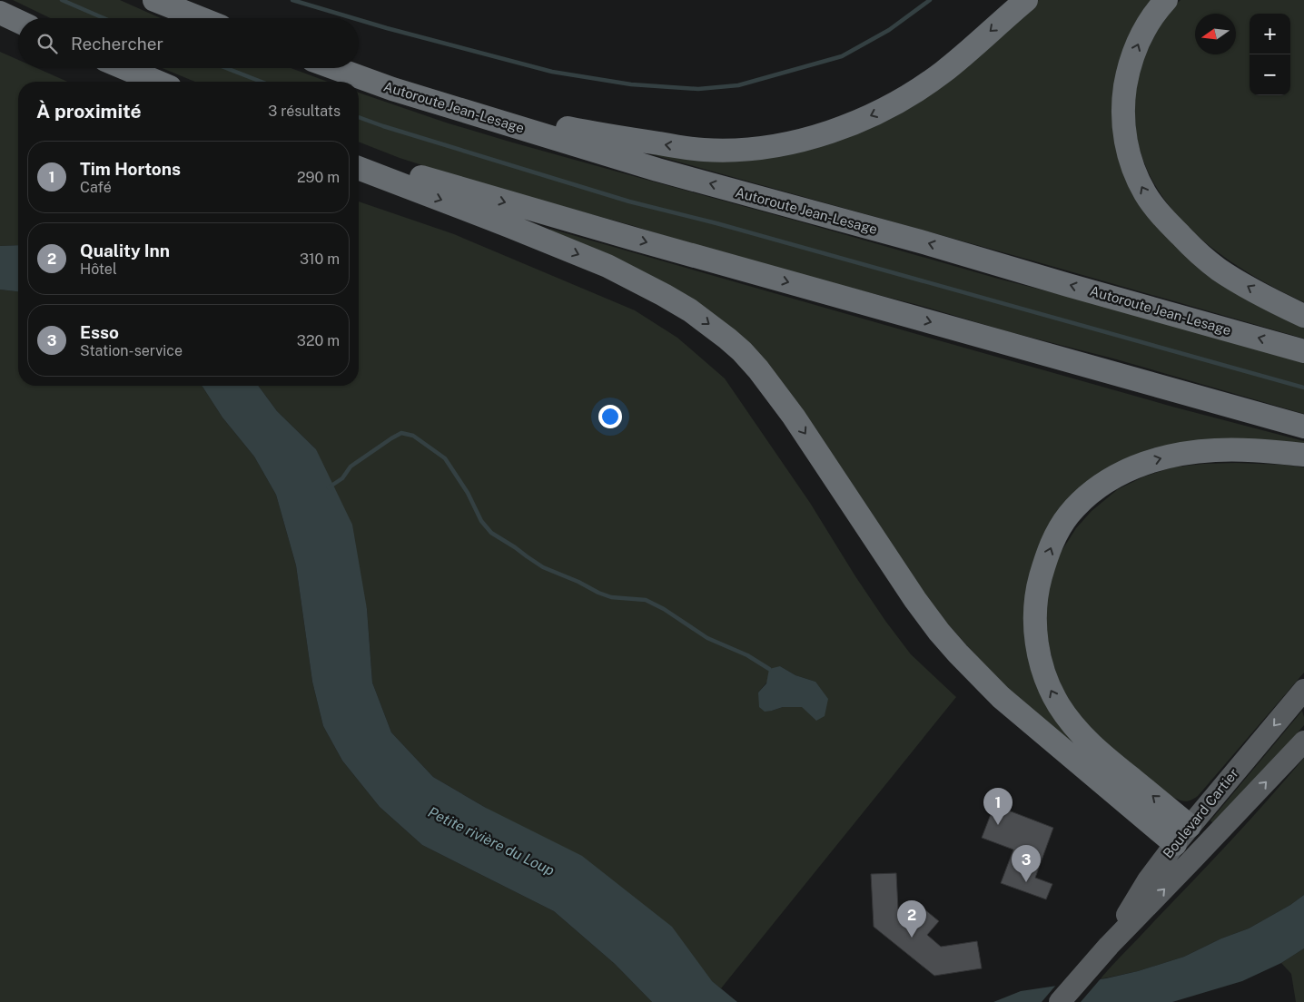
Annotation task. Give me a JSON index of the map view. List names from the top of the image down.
{
  "streets": {
    "highway": ["Autoroute Jean-Lesage"],
    "main road": ["Boulevard Cartier"]
  },
  "water": ["Petite rivière du Loup"],
  "north": "left",
  "page": {
    "map_buttons": ["+", "−"],
    "search": "Rechercher",
    "heading": ["À proximité", "3 résultats"],
    "list": [
      {
        "mark": "1",
        "name": "Tim Hortons",
        "note": "Café",
        "value": "290 m"
      },
      {
        "mark": "2",
        "name": "Quality Inn",
        "note": "Hôtel",
        "value": "310 m"
      },
      {
        "mark": "3",
        "name": "Esso",
        "note": "Station-service",
        "value": "320 m"
      }
    ],
    "pins": ["1", "3", "2"]
  }
}
